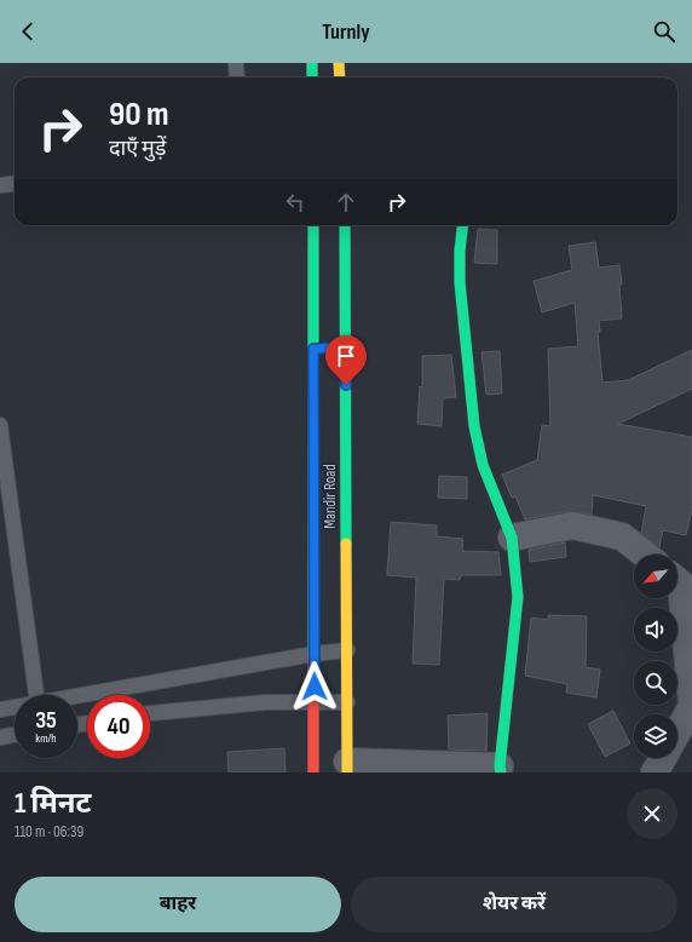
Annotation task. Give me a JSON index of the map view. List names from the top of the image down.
{
  "streets": {
    "street": ["Mandir Road"]
  },
  "north": "bottom left",
  "page": {
    "header": "Turnly",
    "turn": ["90 m", "दाएँ मुड़ें"],
    "speed": "35 km/h",
    "limit": "40",
    "heading": ["1 मिनट", "110 m · 06:39"],
    "buttons": ["बाहर", "शेयर करें"]
  }
}
